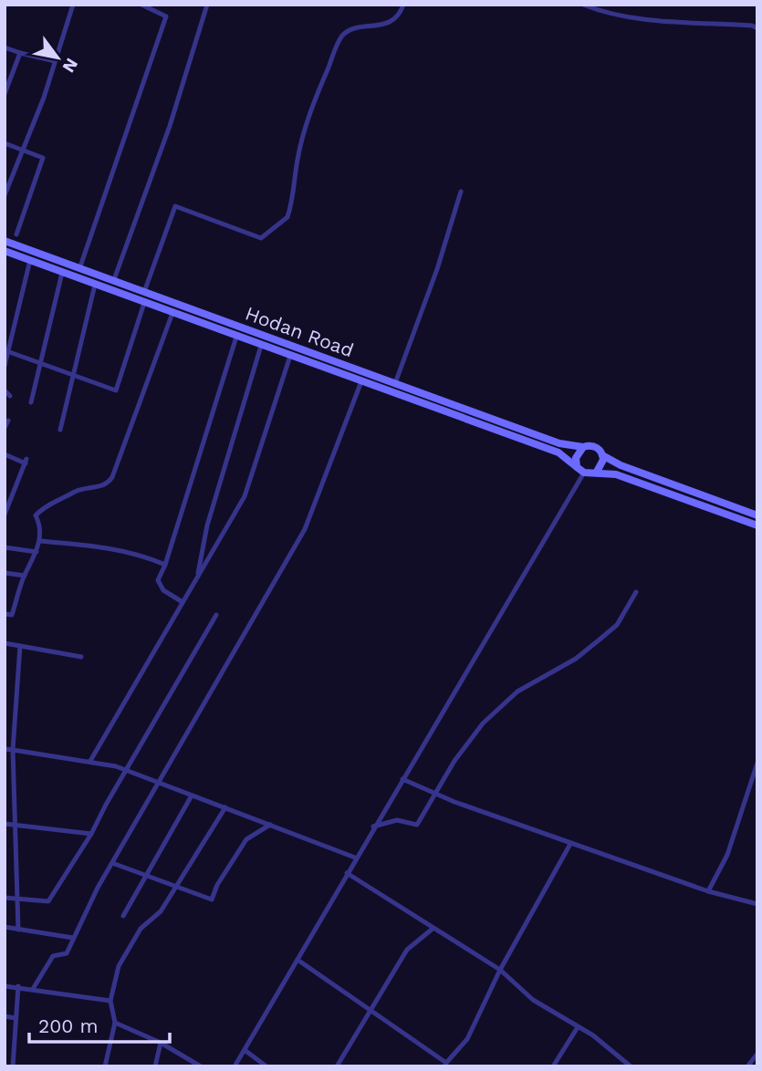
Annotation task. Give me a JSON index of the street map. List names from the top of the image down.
{
  "streets": {
    "main road": ["Hodan Road"]
  },
  "scale_bar": "200 m",
  "north": "bottom right"
}
